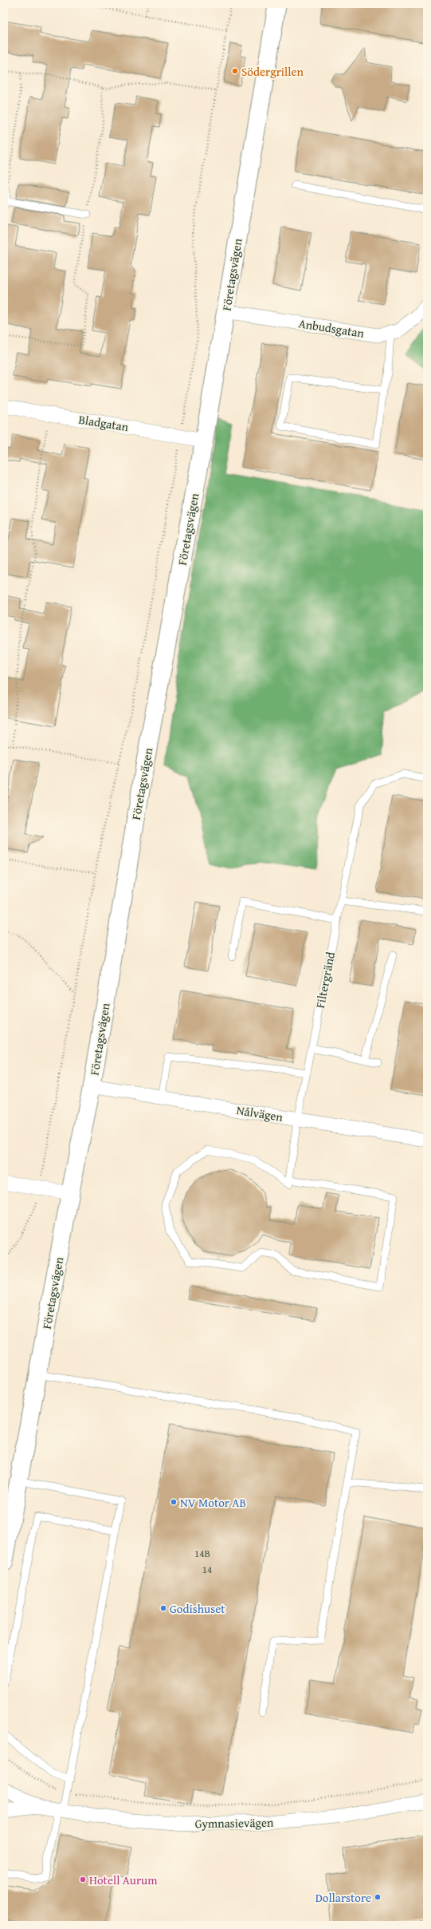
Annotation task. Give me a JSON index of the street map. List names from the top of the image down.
{
  "streets": {
    "street": [
      "Företagsvägen",
      "Anbudsgatan",
      "Bladgatan",
      "Nålvägen",
      "Gymnasievägen"
    ],
    "lane": ["Filtergränd"]
  },
  "crossings": [
    ["Företagsvägen", "Anbudsgatan"],
    ["Företagsvägen", "Bladgatan"],
    ["Företagsvägen", "Nålvägen"],
    ["Filtergränd", "Nålvägen"]
  ],
  "places": [
    "Södergrillen",
    "NV Motor AB",
    "Godishuset",
    "Hotell Aurum",
    "Dollarstore"
  ],
  "house_numbers": ["14B", "14"]
}
